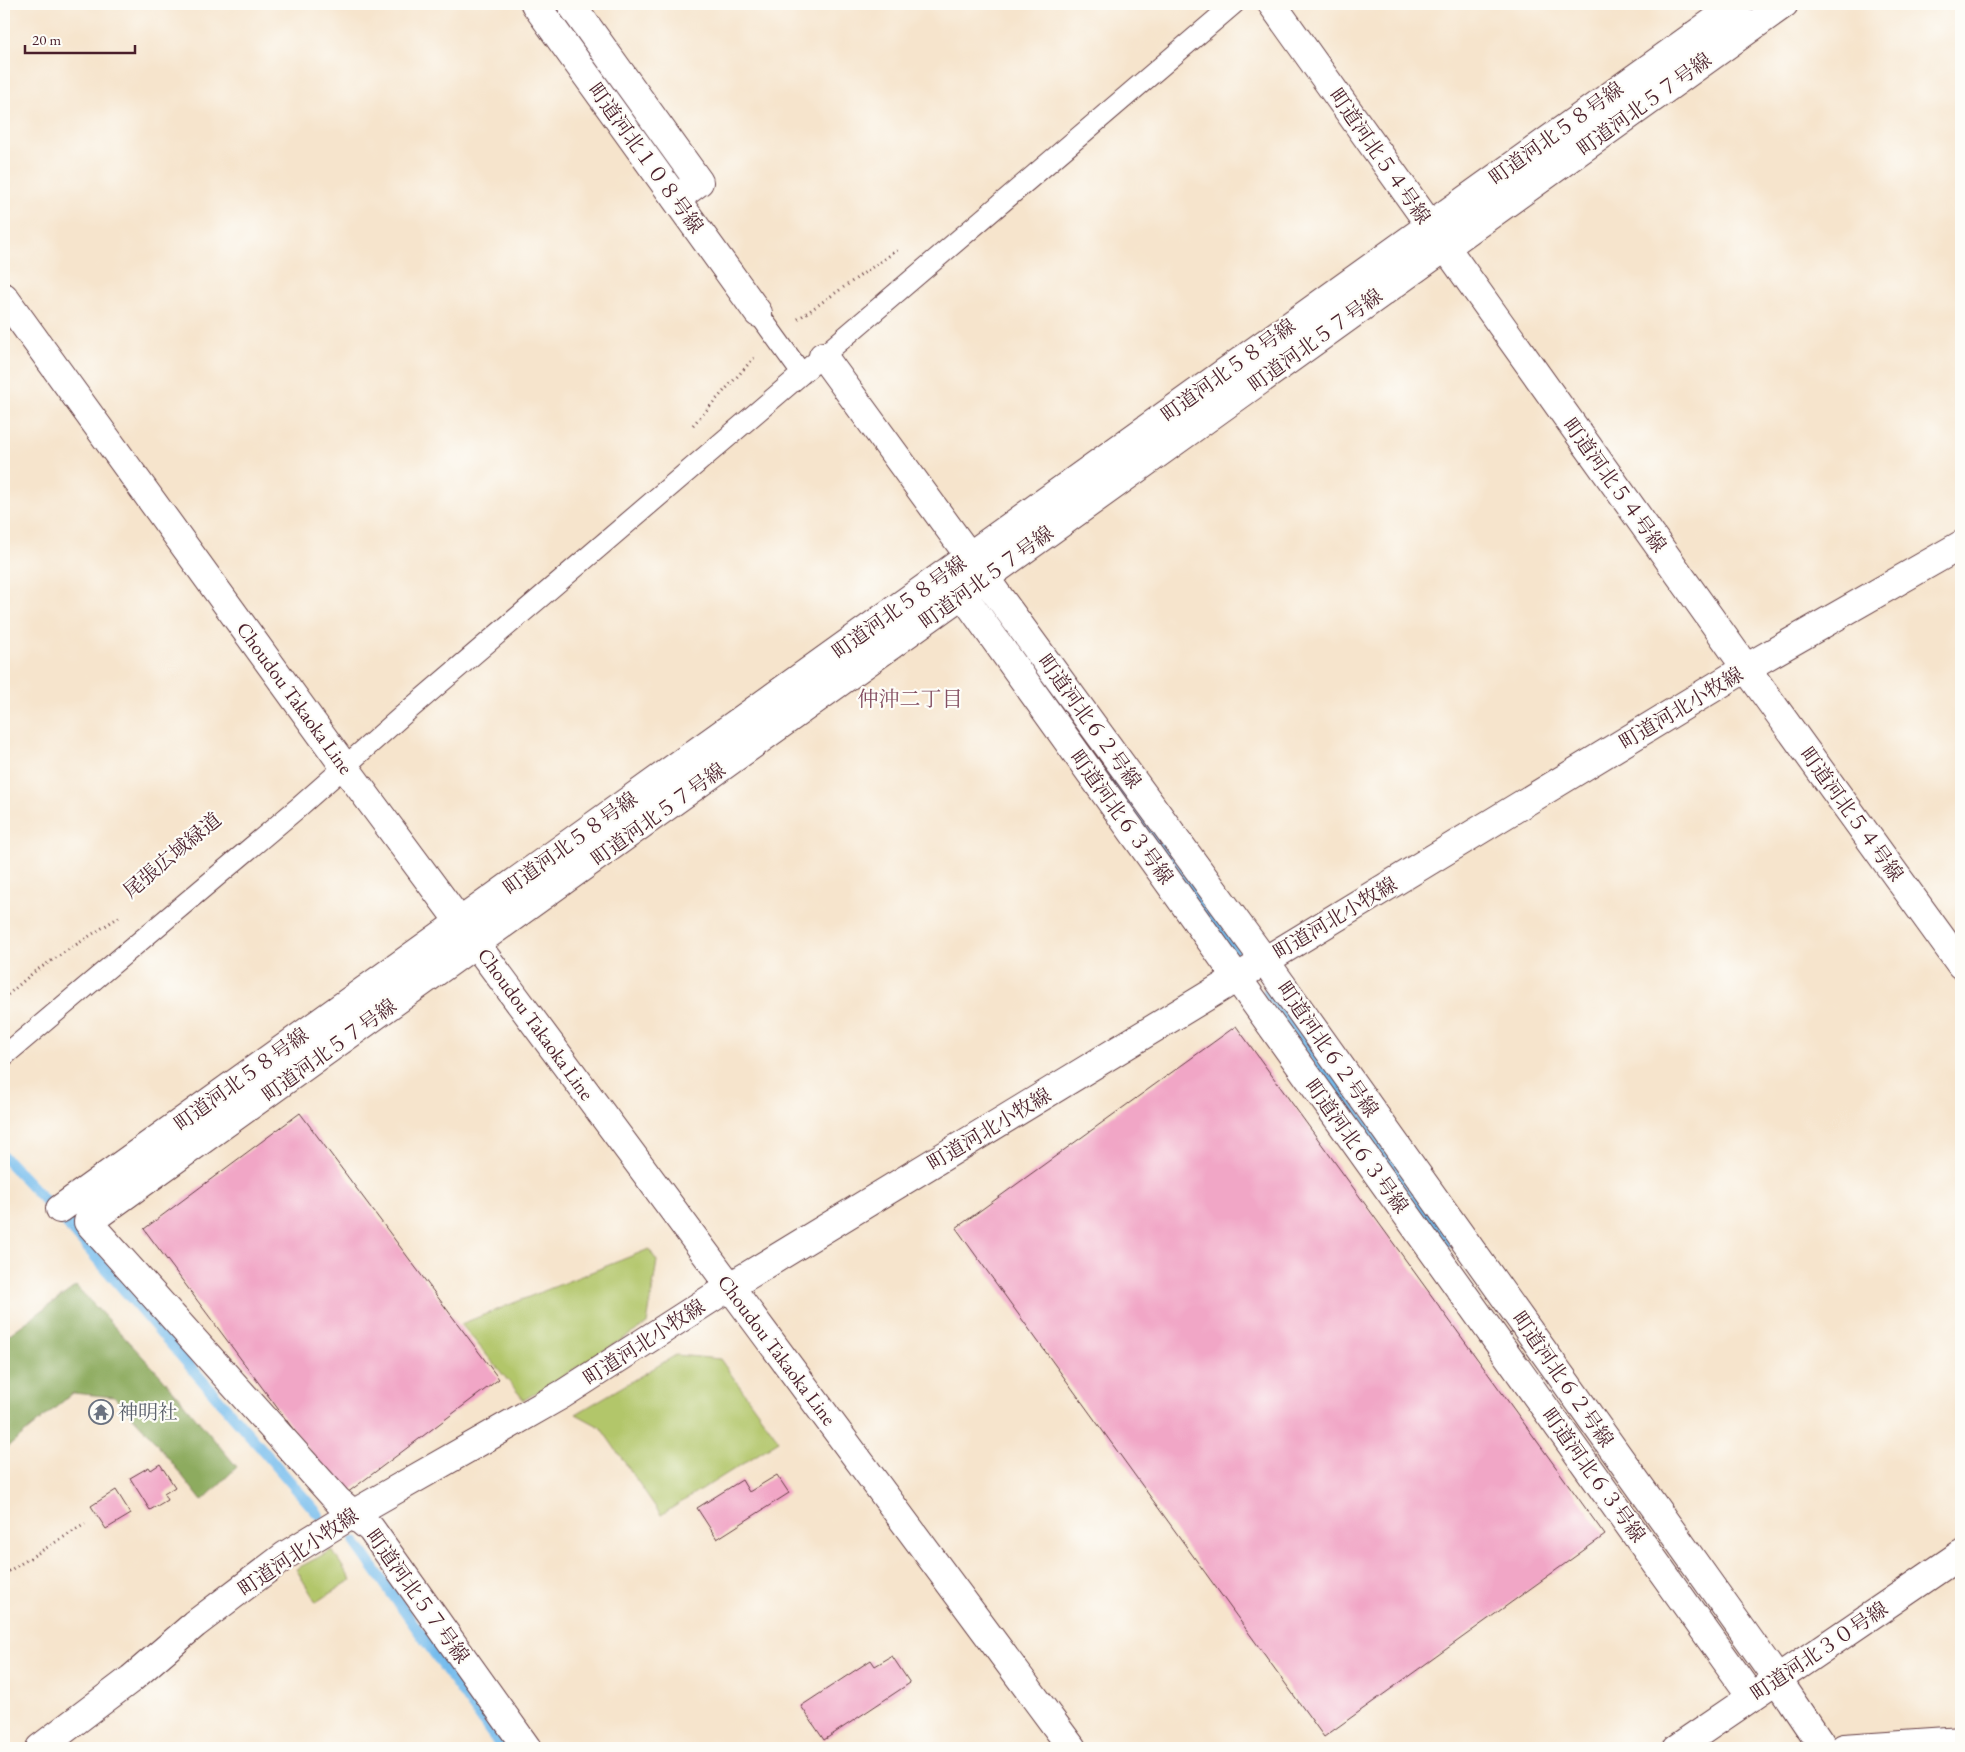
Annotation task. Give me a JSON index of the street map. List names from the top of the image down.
{
  "streets": {
    "street": [
      "町道河北５７号線",
      "町道河北５８号線",
      "町道河北５４号線",
      "町道河北１０８号線",
      "Choudou Takaoka Line",
      "町道河北小牧線",
      "町道河北６２号線",
      "町道河北６３号線",
      "町道河北３０号線"
    ],
    "path": ["尾張広域緑道"]
  },
  "crossings": [
    ["町道河北５７号線", "町道河北５８号線"],
    ["町道河北５７号線", "町道河北５４号線"],
    ["町道河北５７号線", "Choudou Takaoka Line"],
    ["町道河北５７号線", "町道河北小牧線"],
    ["町道河北５７号線", "町道河北６２号線"],
    ["町道河北５７号線", "町道河北６３号線"],
    ["町道河北５８号線", "町道河北５４号線"],
    ["町道河北５８号線", "Choudou Takaoka Line"],
    ["町道河北５８号線", "町道河北６２号線"],
    ["町道河北５４号線", "町道河北小牧線"],
    ["Choudou Takaoka Line", "町道河北小牧線"],
    ["町道河北小牧線", "町道河北６２号線"],
    ["町道河北小牧線", "町道河北６３号線"],
    ["町道河北６２号線", "町道河北３０号線"],
    ["町道河北６３号線", "町道河北３０号線"]
  ],
  "districts": ["仲沖二丁目"],
  "places": {
    "temple": ["神明社"]
  },
  "scale_bar": "20 m"
}
